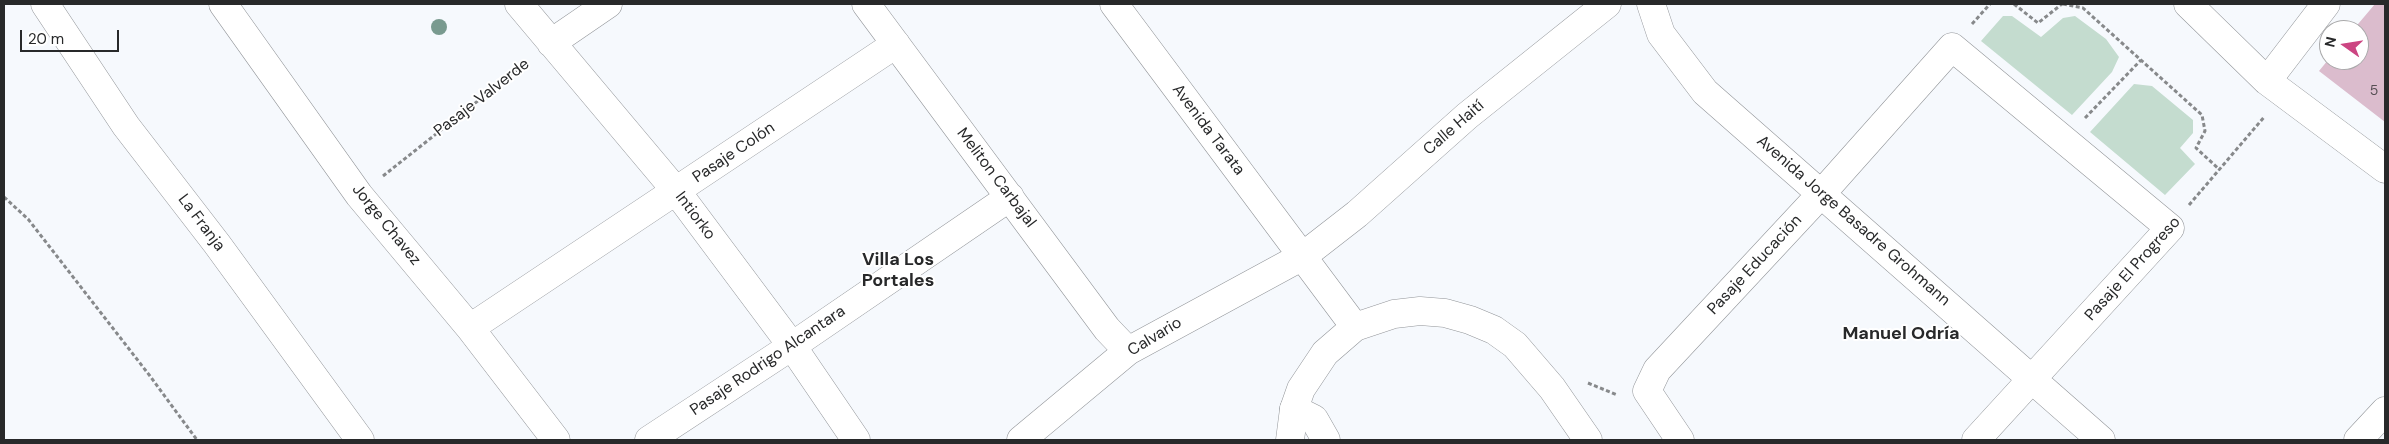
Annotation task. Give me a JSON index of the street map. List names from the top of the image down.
{
  "streets": {
    "main road": [
      "Calle Haití",
      "Avenida Tarata",
      "Pasaje Colón",
      "Meliton Carbajal",
      "Intiorko",
      "Avenida Jorge Basadre Grohmann",
      "La Franja",
      "Jorge Chavez",
      "Pasaje Educación",
      "Pasaje El Progreso",
      "Calvario",
      "Pasaje Rodrigo Alcantara"
    ],
    "path": ["Pasaje Valverde"]
  },
  "crossings": [
    ["Pasaje Valverde", "Intiorko"],
    ["Pasaje Valverde", "Jorge Chavez"],
    ["Calle Haití", "Avenida Tarata"],
    ["Calle Haití", "Calvario"],
    ["Avenida Tarata", "Calvario"],
    ["Pasaje Colón", "Meliton Carbajal"],
    ["Pasaje Colón", "Intiorko"],
    ["Pasaje Colón", "Jorge Chavez"],
    ["Meliton Carbajal", "Calvario"],
    ["Meliton Carbajal", "Pasaje Rodrigo Alcantara"],
    ["Intiorko", "Pasaje Rodrigo Alcantara"],
    ["Avenida Jorge Basadre Grohmann", "Pasaje Educación"],
    ["Avenida Jorge Basadre Grohmann", "Pasaje El Progreso"]
  ],
  "districts": ["Villa Los Portales", "Manuel Odría"],
  "house_numbers": ["5"],
  "scale_bar": "20 m",
  "north": "left"
}
